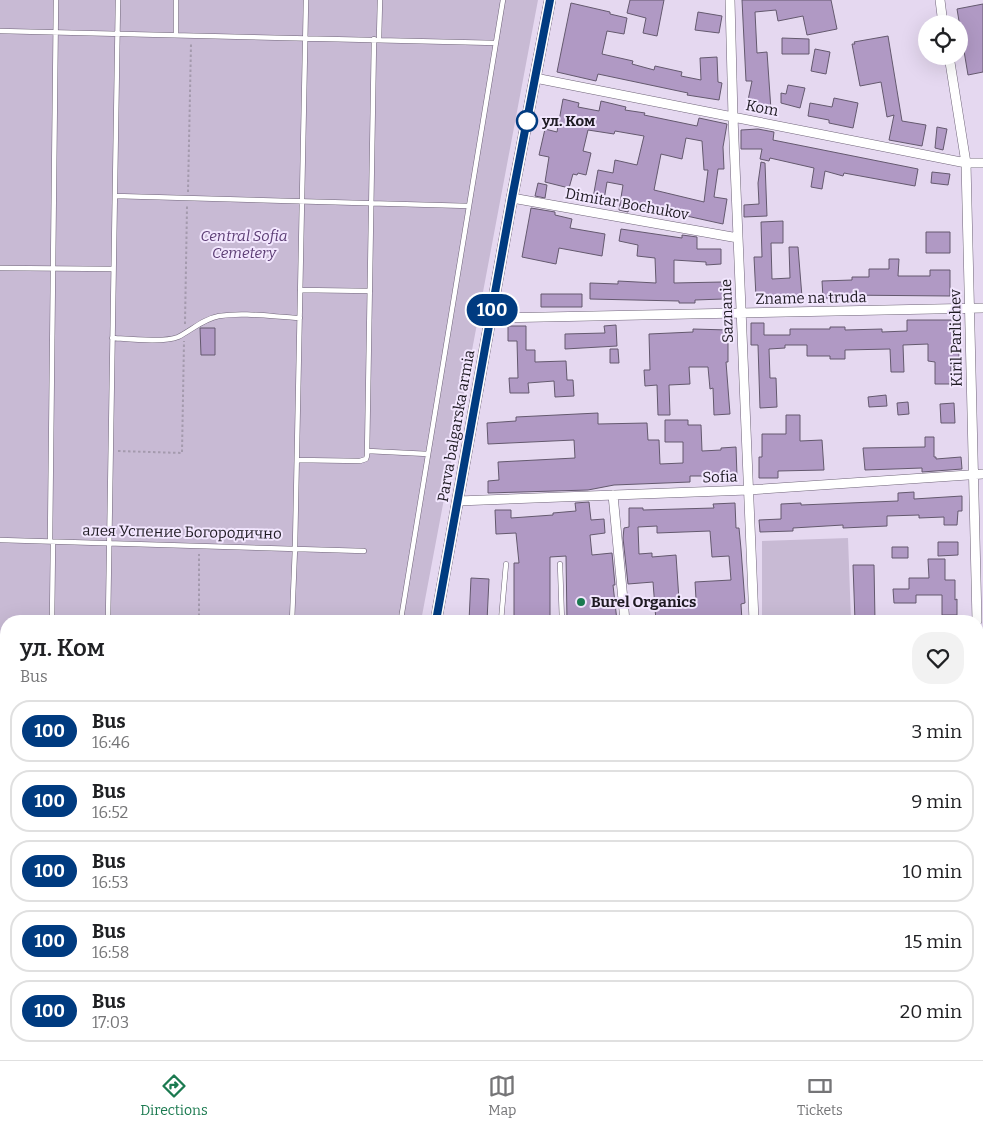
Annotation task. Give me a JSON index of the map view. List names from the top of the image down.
{
  "streets": {
    "street": [
      "Kom",
      "Dimitar Bochukov",
      "Zname na truda",
      "Saznanie",
      "Kiril Parlichev",
      "Parva balgarska armia",
      "Sofia"
    ],
    "lane": ["алея Успение Богородично"]
  },
  "crossings": [
    ["Kom", "Saznanie"],
    ["Kom", "Kiril Parlichev"],
    ["Kom", "Parva balgarska armia"],
    ["Dimitar Bochukov", "Saznanie"],
    ["Dimitar Bochukov", "Parva balgarska armia"],
    ["Zname na truda", "Saznanie"],
    ["Zname na truda", "Kiril Parlichev"],
    ["Zname na truda", "Parva balgarska armia"],
    ["Saznanie", "Sofia"],
    ["Kiril Parlichev", "Sofia"],
    ["Parva balgarska armia", "Sofia"]
  ],
  "parks": ["Central Sofia Cemetery"],
  "places": ["ул. Ком", "Burel Organics"],
  "lines": ["bus line 100"],
  "page": {
    "on_map": "100",
    "heading": ["ул. Ком", "Bus"],
    "list": [
      {
        "mark": "100",
        "name": "Bus",
        "note": "16:46",
        "value": "3 min"
      },
      {
        "mark": "100",
        "name": "Bus",
        "note": "16:52",
        "value": "9 min"
      },
      {
        "mark": "100",
        "name": "Bus",
        "note": "16:53",
        "value": "10 min"
      },
      {
        "mark": "100",
        "name": "Bus",
        "note": "16:58",
        "value": "15 min"
      },
      {
        "mark": "100",
        "name": "Bus",
        "note": "17:03",
        "value": "20 min"
      }
    ],
    "tabs": ["Directions", "Map", "Tickets"]
  }
}
